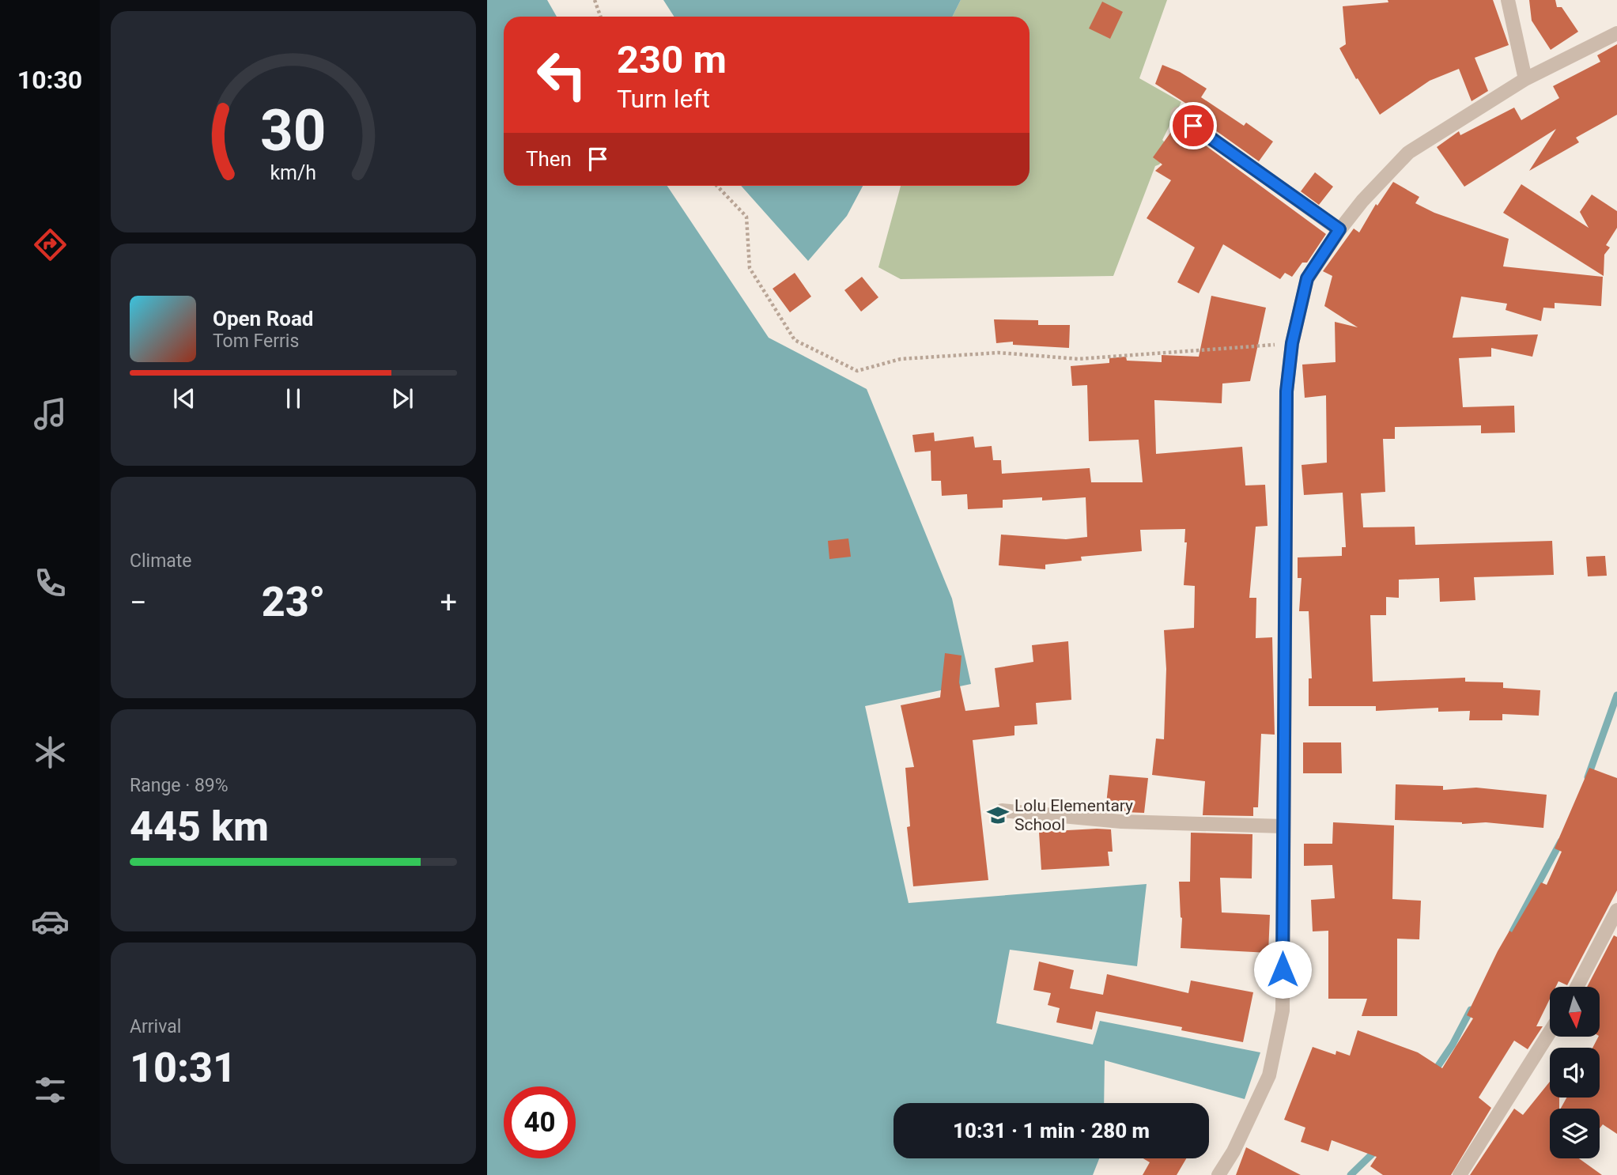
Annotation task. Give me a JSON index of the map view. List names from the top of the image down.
{
  "places": {
    "school or university": ["Lolu Elementary School"]
  },
  "north": "bottom",
  "page": {
    "tabs": "10:30",
    "turn": ["230 m", "Turn left"],
    "then": "Then",
    "song": ["Open Road", "Tom Ferris"],
    "tile": [
      "Climate",
      ["Range · 89%", "445 km"],
      ["Arrival", "10:31"]
    ],
    "heat": ["−", "23°", "+"],
    "limit": "40",
    "trip": "10:31 · 1 min · 280 m",
    "gauge": ["30", "km/h"]
  }
}
